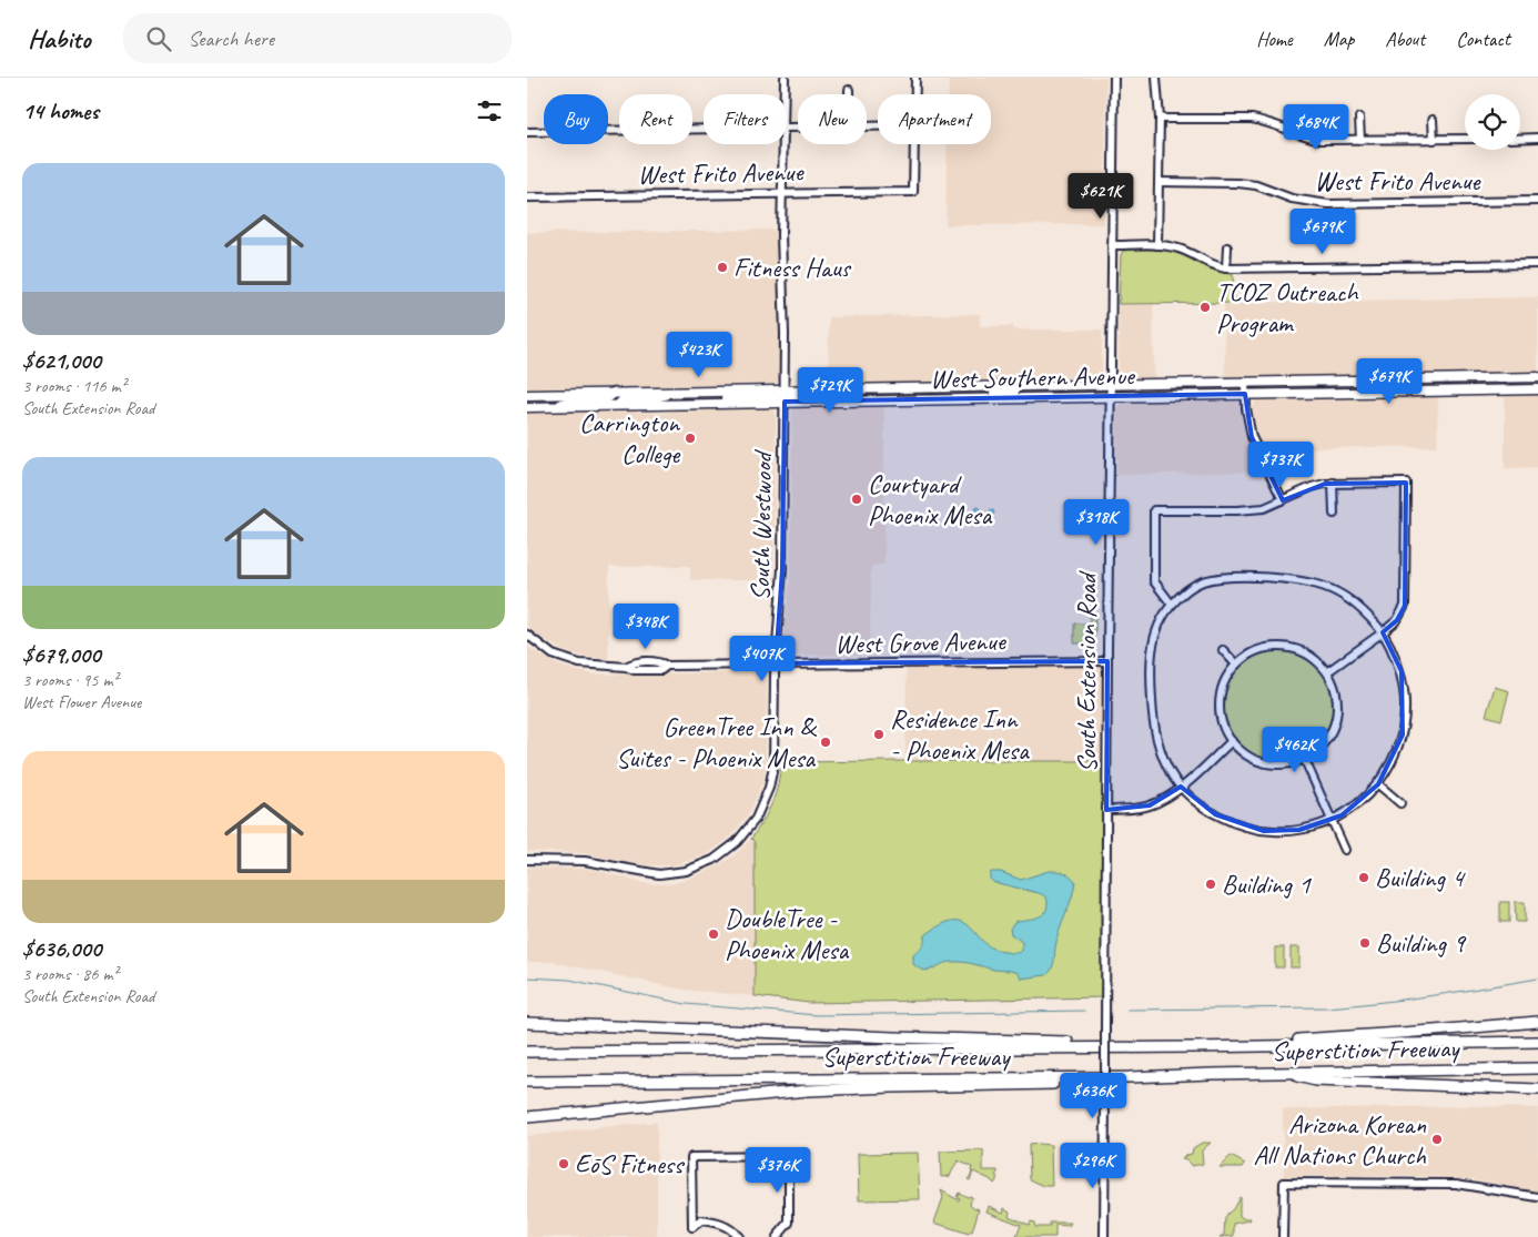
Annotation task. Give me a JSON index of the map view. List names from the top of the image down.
{
  "streets": {
    "highway": ["Superstition Freeway"],
    "main road": ["West Southern Avenue"],
    "street": [
      "West Frito Avenue",
      "South Westwood",
      "West Grove Avenue",
      "South Extension Road"
    ]
  },
  "crossings": [
    ["West Frito Avenue", "South Westwood"],
    ["West Southern Avenue", "South Westwood"],
    ["West Southern Avenue", "South Extension Road"],
    ["South Westwood", "West Grove Avenue"],
    ["West Grove Avenue", "South Extension Road"]
  ],
  "places": [
    "Fitness Haus",
    "TCOZ Outreach Program",
    "Carrington College",
    "Courtyard Phoenix Mesa",
    "Residence Inn - Phoenix Mesa",
    "GreenTree Inn & Suites - Phoenix Mesa",
    "Building 4",
    "Building 1",
    "DoubleTree - Phoenix Mesa",
    "Building 9",
    "Arizona Korean All Nations Church",
    "EōS Fitness"
  ],
  "page": {
    "header": "Habito",
    "search": "Search here",
    "nav": [
      "Home",
      "Map",
      "About",
      "Contact"
    ],
    "heading": "14 homes",
    "chip": [
      "Buy",
      "Rent",
      "Filters",
      "New",
      "Apartment"
    ],
    "price": [
      "$684K",
      "$621K",
      "$679K",
      "$423K",
      "$679K",
      "$729K",
      "$737K",
      "$318K",
      "$348K",
      "$407K",
      "$462K",
      "$636K",
      "$296K",
      "$376K"
    ],
    "list": [
      {
        "name": "$621,000",
        "note": "3 rooms · 116 m² · South Extension Road"
      },
      {
        "name": "$679,000",
        "note": "3 rooms · 95 m² · West Flower Avenue"
      },
      {
        "name": "$636,000",
        "note": "3 rooms · 86 m² · South Extension Road"
      }
    ]
  }
}
